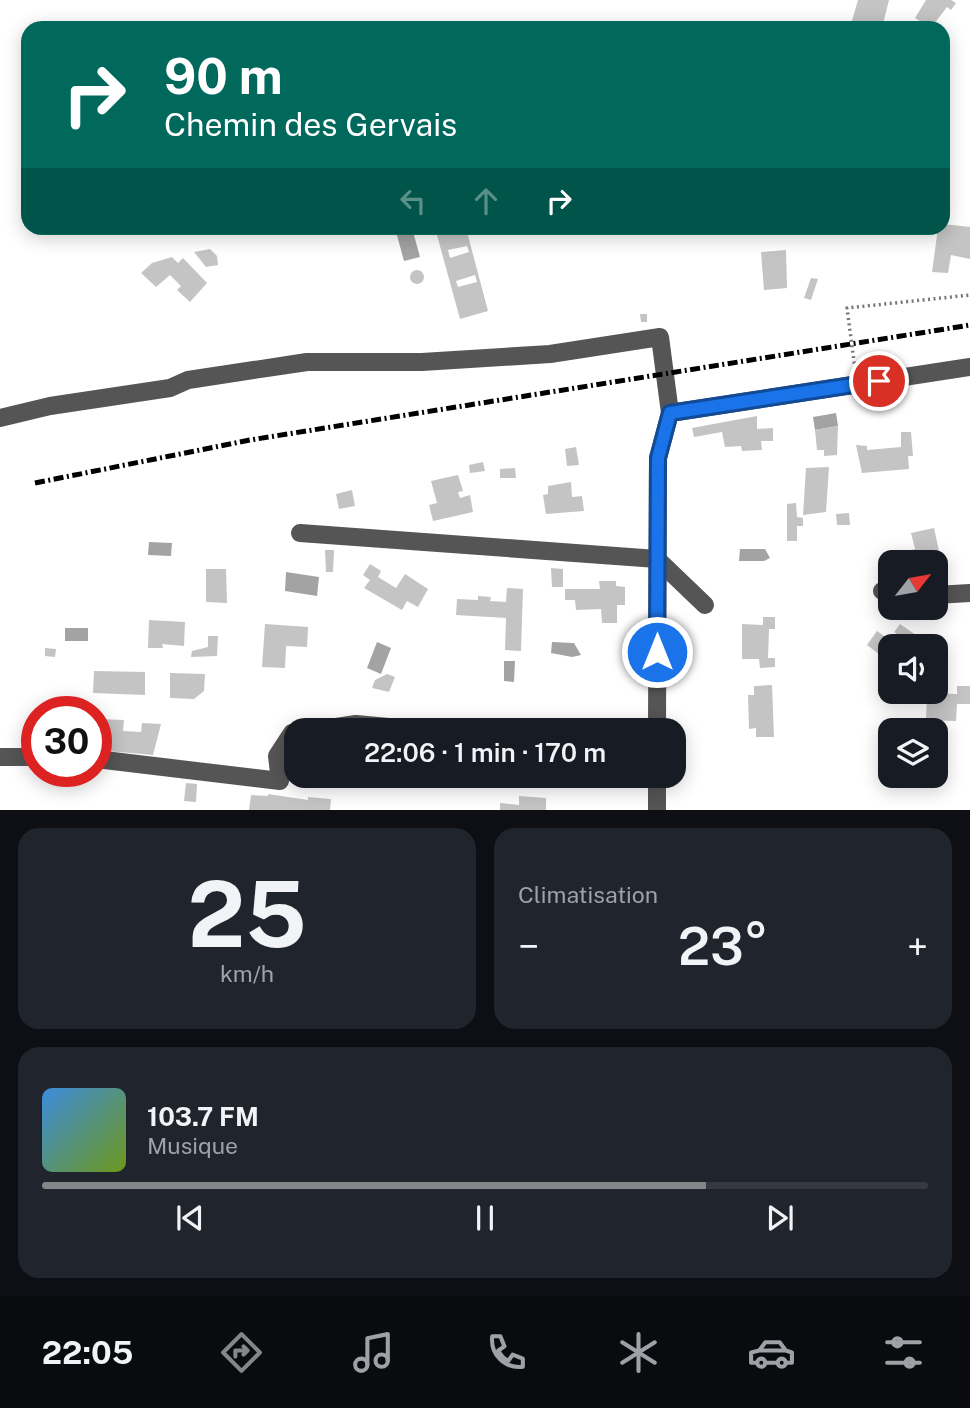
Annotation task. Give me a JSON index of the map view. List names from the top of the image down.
{
  "north": "top right",
  "page": {
    "turn": ["90 m", "Chemin des Gervais"],
    "limit": "30",
    "trip": "22:06 · 1 min · 170 m",
    "tile": [
      ["25", "km/h"],
      "Climatisation"
    ],
    "heat": ["−", "23°", "+"],
    "song": ["103.7 FM", "Musique"],
    "tabs": "22:05"
  }
}
